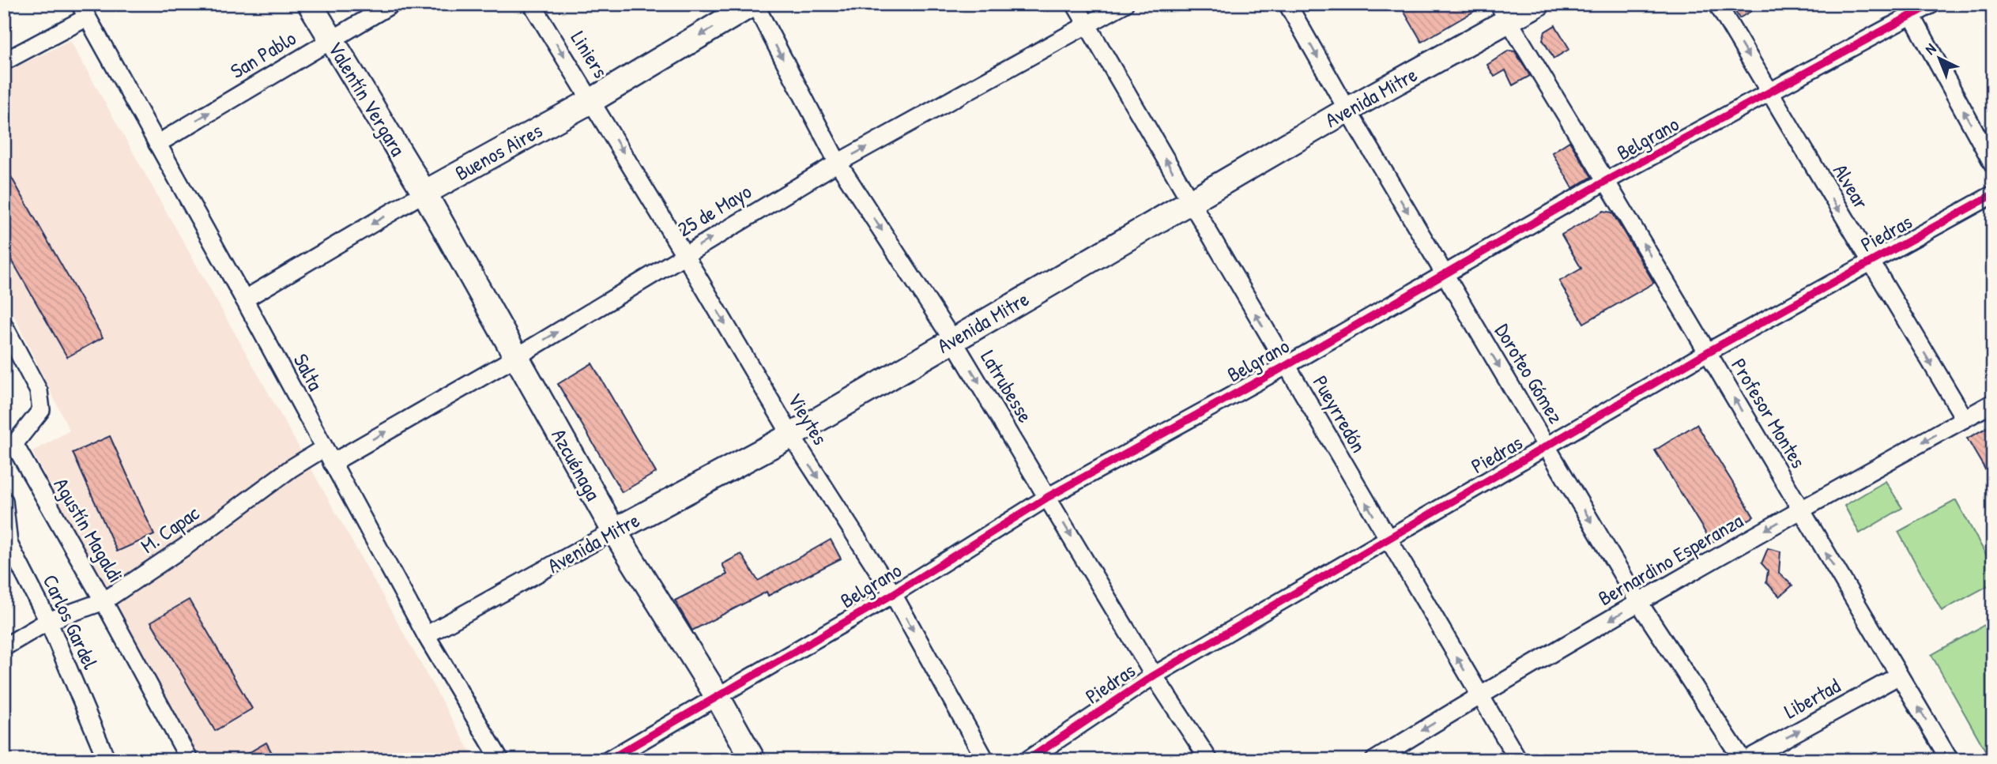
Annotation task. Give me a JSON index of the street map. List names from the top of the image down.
{
  "streets": {
    "street": [
      "San Pablo",
      "Liniers",
      "Avenida Mitre",
      "Valentín Vergara",
      "Belgrano",
      "Buenos Aires",
      "Alvear",
      "25 de Mayo",
      "Piedras",
      "Salta",
      "Doroteo Gómez",
      "Latrubesse",
      "Profesor Montes",
      "Pueyrredón",
      "Vieytes",
      "Azcuénaga",
      "M. Capac",
      "Agustín Magaldi",
      "Bernardino Esperanza",
      "Carlos Gardel",
      "Libertad"
    ]
  },
  "crossings": [
    ["San Pablo", "Valentín Vergara"],
    ["San Pablo", "Salta"],
    ["Liniers", "Buenos Aires"],
    ["Liniers", "Vieytes"],
    ["Avenida Mitre", "Salta"],
    ["Avenida Mitre", "Doroteo Gómez"],
    ["Avenida Mitre", "Latrubesse"],
    ["Avenida Mitre", "Profesor Montes"],
    ["Avenida Mitre", "Pueyrredón"],
    ["Avenida Mitre", "Vieytes"],
    ["Avenida Mitre", "Azcuénaga"],
    ["Valentín Vergara", "Buenos Aires"],
    ["Valentín Vergara", "Azcuénaga"],
    ["Belgrano", "Alvear"],
    ["Belgrano", "Doroteo Gómez"],
    ["Belgrano", "Latrubesse"],
    ["Belgrano", "Profesor Montes"],
    ["Belgrano", "Pueyrredón"],
    ["Belgrano", "Vieytes"],
    ["Belgrano", "Azcuénaga"],
    ["Buenos Aires", "Salta"],
    ["Buenos Aires", "Latrubesse"],
    ["Buenos Aires", "Vieytes"],
    ["Buenos Aires", "Azcuénaga"],
    ["Alvear", "Piedras"],
    ["Alvear", "Bernardino Esperanza"],
    ["25 de Mayo", "Salta"],
    ["25 de Mayo", "Latrubesse"],
    ["25 de Mayo", "Pueyrredón"],
    ["25 de Mayo", "Vieytes"],
    ["25 de Mayo", "Azcuénaga"],
    ["Piedras", "Doroteo Gómez"],
    ["Piedras", "Latrubesse"],
    ["Piedras", "Profesor Montes"],
    ["Piedras", "Pueyrredón"],
    ["Salta", "M. Capac"],
    ["Doroteo Gómez", "Bernardino Esperanza"],
    ["Doroteo Gómez", "Libertad"],
    ["Profesor Montes", "Bernardino Esperanza"],
    ["Profesor Montes", "Libertad"],
    ["Pueyrredón", "Bernardino Esperanza"],
    ["M. Capac", "Agustín Magaldi"],
    ["M. Capac", "Carlos Gardel"]
  ],
  "one_way": [
    "San Pablo",
    "Liniers",
    "Buenos Aires",
    "Alvear",
    "25 de Mayo",
    "Doroteo Gómez",
    "Latrubesse",
    "Profesor Montes",
    "Pueyrredón",
    "Vieytes",
    "Bernardino Esperanza",
    "Libertad"
  ],
  "north": "top left"
}
